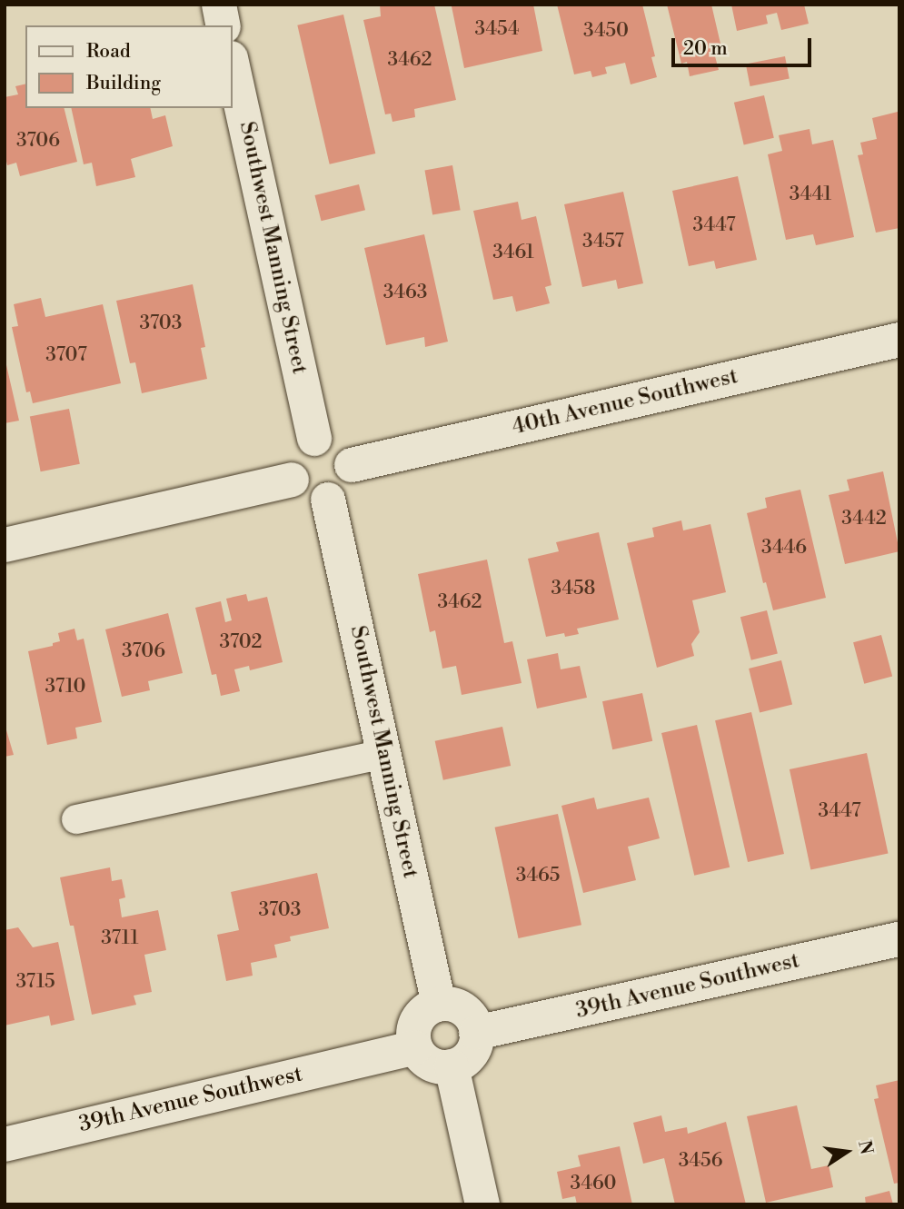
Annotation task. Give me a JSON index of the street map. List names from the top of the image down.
{
  "streets": {
    "street": ["Southwest Manning Street", "40th Avenue Southwest", "39th Avenue Southwest"]
  },
  "crossings": [
    ["Southwest Manning Street", "40th Avenue Southwest"],
    ["Southwest Manning Street", "39th Avenue Southwest"]
  ],
  "house_numbers": [
    "3454",
    "3450",
    "3462",
    "3706",
    "3441",
    "3447",
    "3457",
    "3461",
    "3463",
    "3703",
    "3707",
    "3442",
    "3446",
    "3458",
    "3462",
    "3702",
    "3706",
    "3710",
    "3447",
    "3465",
    "3703",
    "3711",
    "3715",
    "3456",
    "3460"
  ],
  "legend": ["Road", "Building"],
  "scale_bar": "20 m",
  "north": "right"
}
